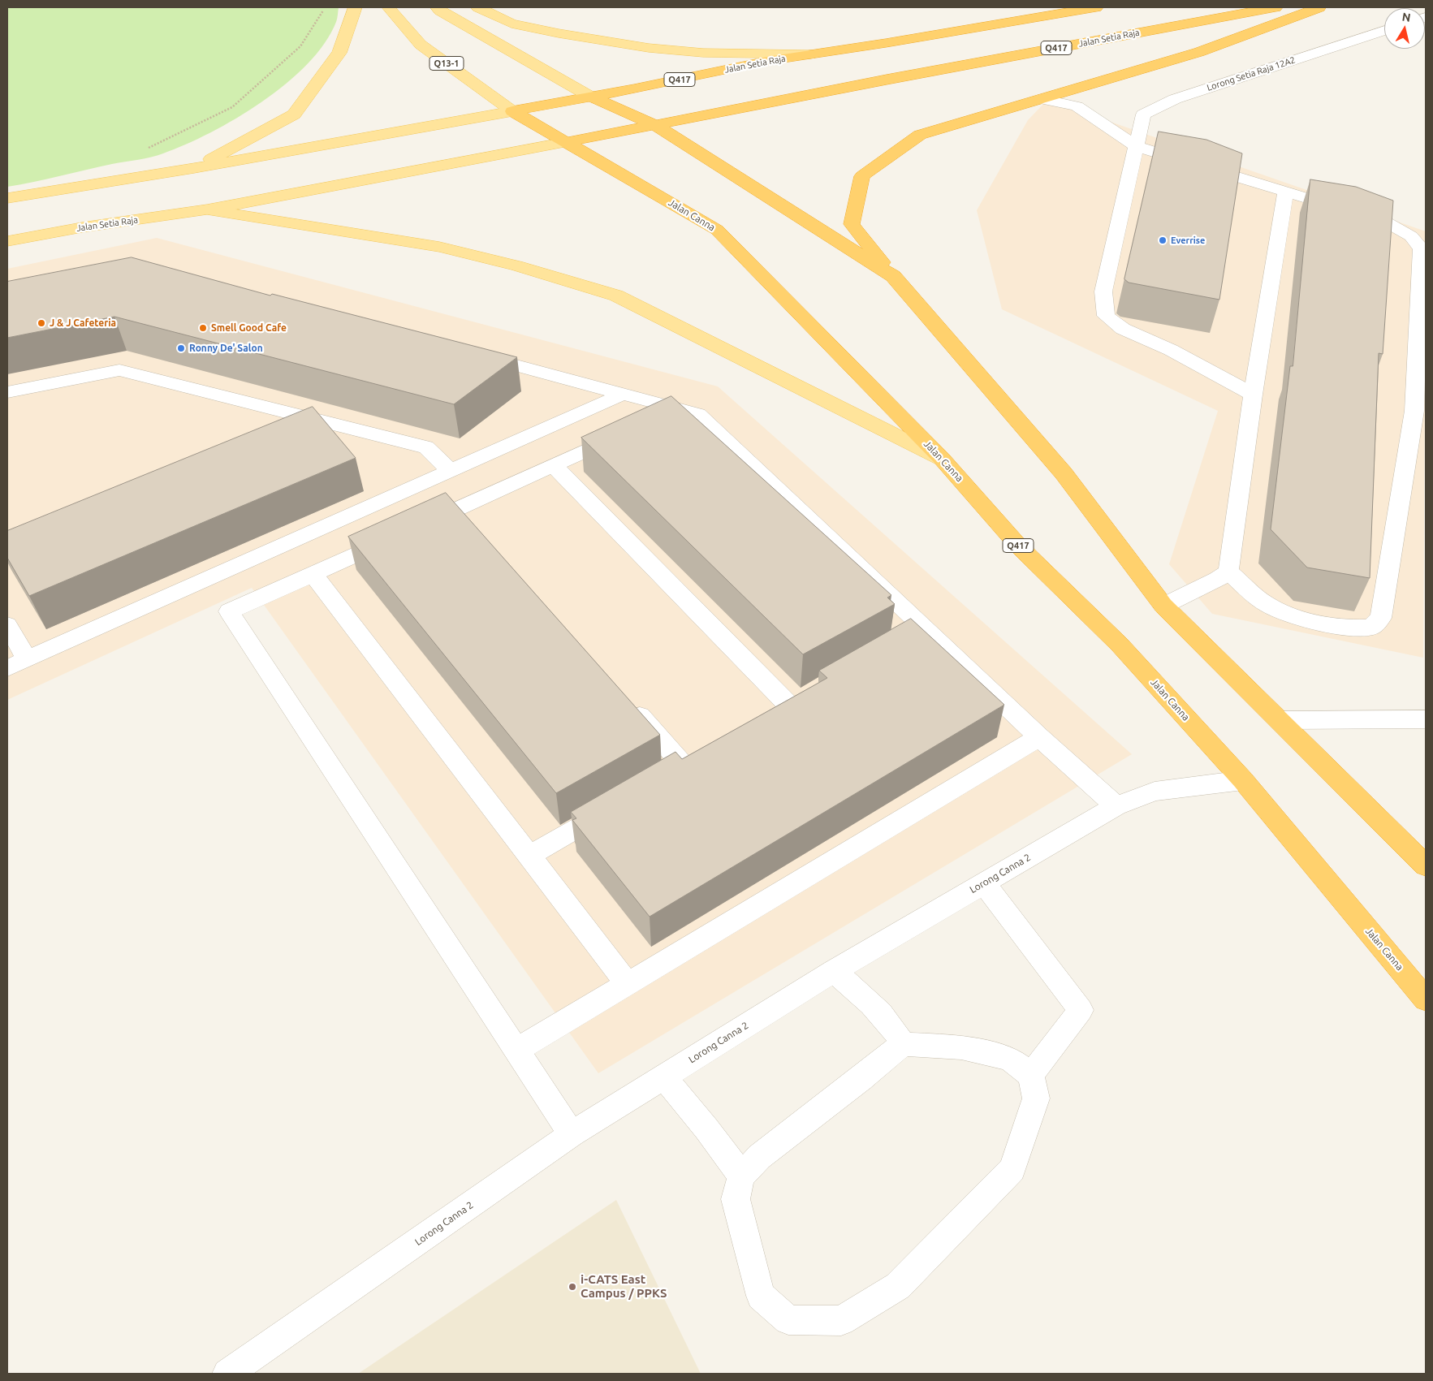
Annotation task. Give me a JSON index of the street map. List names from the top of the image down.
{
  "streets": {
    "highway": ["Jalan Setia Raja", "Q417", "Jalan Canna"],
    "main road": ["Q13-1"],
    "street": ["Lorong Setia Raja 12A2", "Lorong Canna 2"]
  },
  "crossings": [
    ["Jalan Setia Raja", "Q417"],
    ["Jalan Setia Raja", "Jalan Canna"],
    ["Q417", "Jalan Canna"],
    ["Jalan Canna", "Lorong Canna 2"]
  ],
  "places": [
    "Everrise",
    "J & J Cafeteria",
    "Smell Good Cafe",
    "Ronny De' Salon",
    "i-CATS East Campus / PPKS"
  ],
  "north": "top"
}
